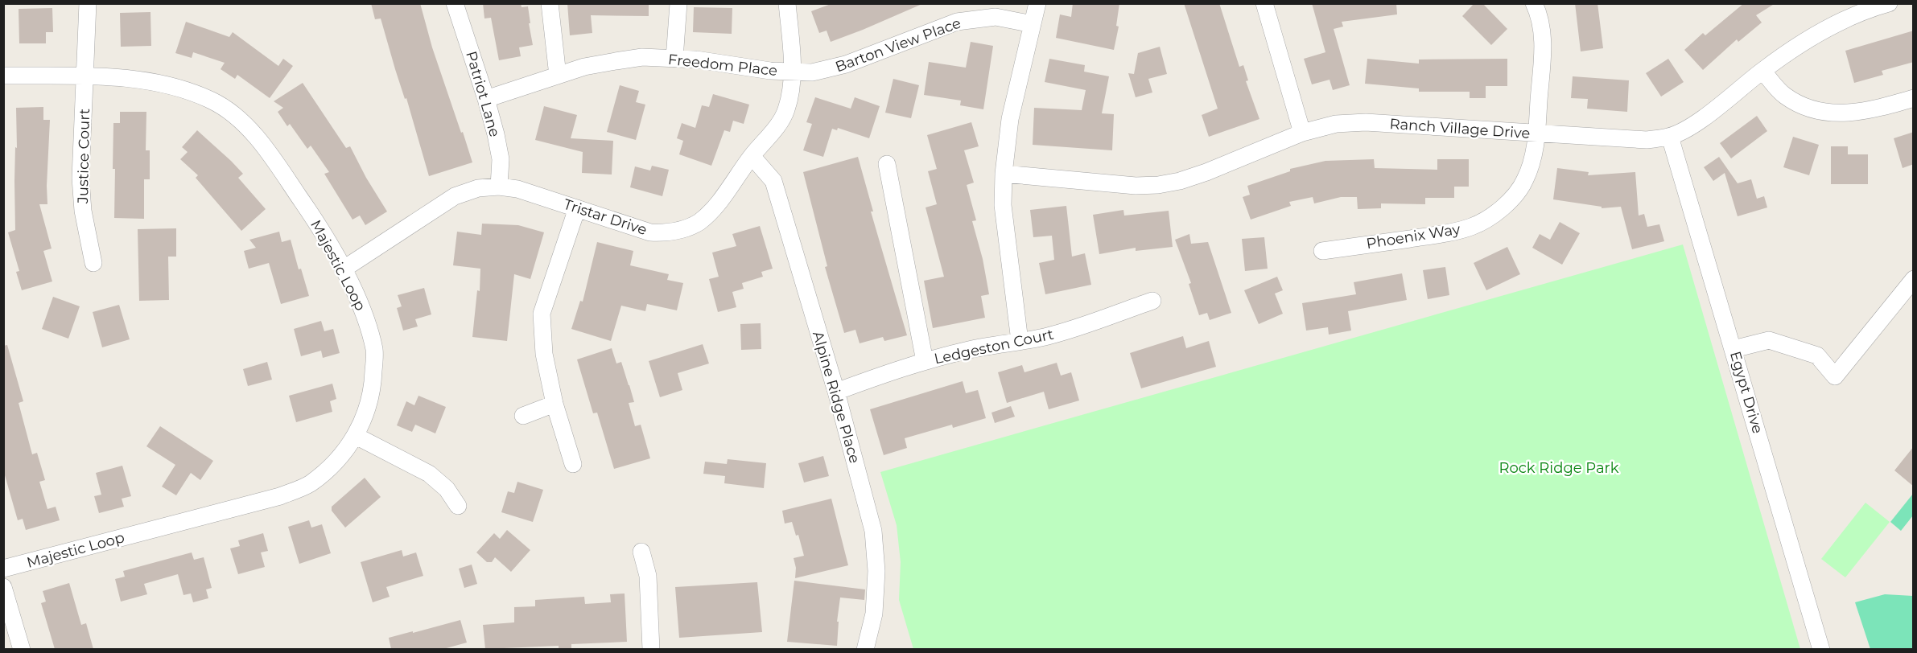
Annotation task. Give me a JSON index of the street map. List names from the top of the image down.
{
  "streets": {
    "street": [
      "Barton View Place",
      "Freedom Place",
      "Patriot Lane",
      "Ranch Village Drive",
      "Justice Court",
      "Tristar Drive",
      "Phoenix Way",
      "Majestic Loop",
      "Ledgeston Court",
      "Egypt Drive",
      "Alpine Ridge Place"
    ]
  },
  "crossings": [
    ["Barton View Place", "Freedom Place"],
    ["Barton View Place", "Tristar Drive"],
    ["Freedom Place", "Patriot Lane"],
    ["Freedom Place", "Tristar Drive"],
    ["Patriot Lane", "Tristar Drive"],
    ["Ranch Village Drive", "Phoenix Way"],
    ["Ranch Village Drive", "Egypt Drive"],
    ["Justice Court", "Majestic Loop"],
    ["Tristar Drive", "Majestic Loop"],
    ["Tristar Drive", "Alpine Ridge Place"],
    ["Ledgeston Court", "Alpine Ridge Place"]
  ],
  "parks": ["Rock Ridge Park"]
}
